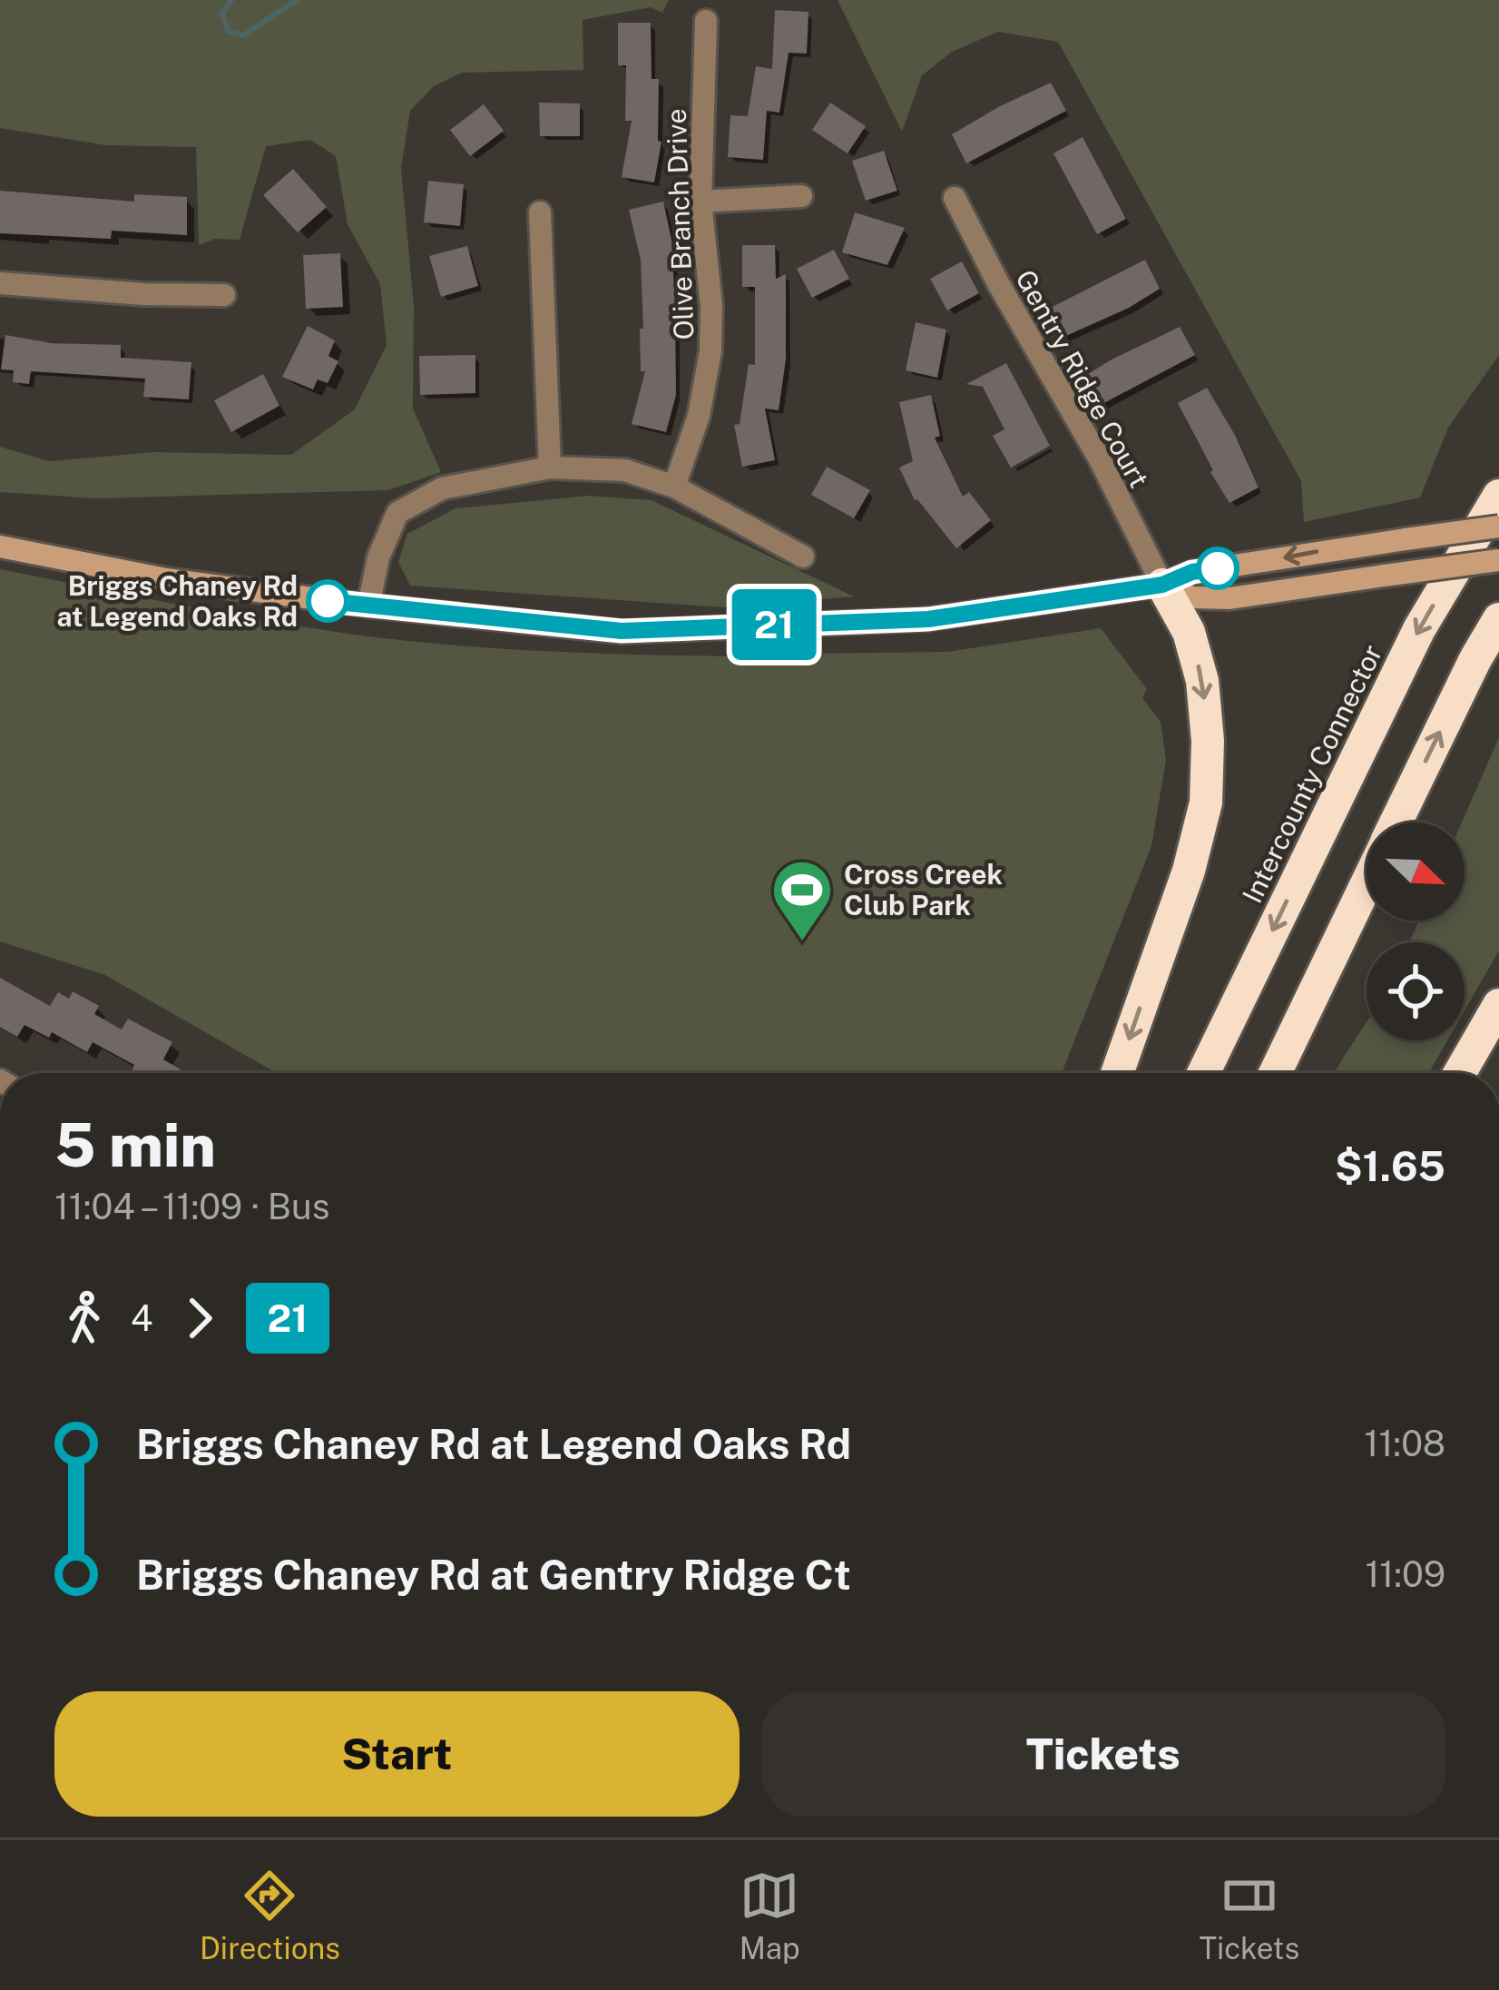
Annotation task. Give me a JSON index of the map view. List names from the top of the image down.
{
  "streets": {
    "highway": ["Intercounty Connector"],
    "street": ["Olive Branch Drive", "Gentry Ridge Court"]
  },
  "places": {
    "other": ["Briggs Chaney Rd at Legend Oaks Rd"],
    "sports": ["Cross Creek Club Park"]
  },
  "lines": ["bus line 21"],
  "north": "bottom right",
  "page": {
    "on_map": "21",
    "heading": ["5 min", "11:04 – 11:09 · Bus", "$1.65"],
    "legs": ["4", "21"],
    "list": [
      {
        "name": "Briggs Chaney Rd at Legend Oaks Rd",
        "value": "11:08"
      },
      {
        "name": "Briggs Chaney Rd at Gentry Ridge Ct",
        "value": "11:09"
      }
    ],
    "buttons": ["Start", "Tickets"],
    "tabs": ["Directions", "Map", "Tickets"]
  }
}
